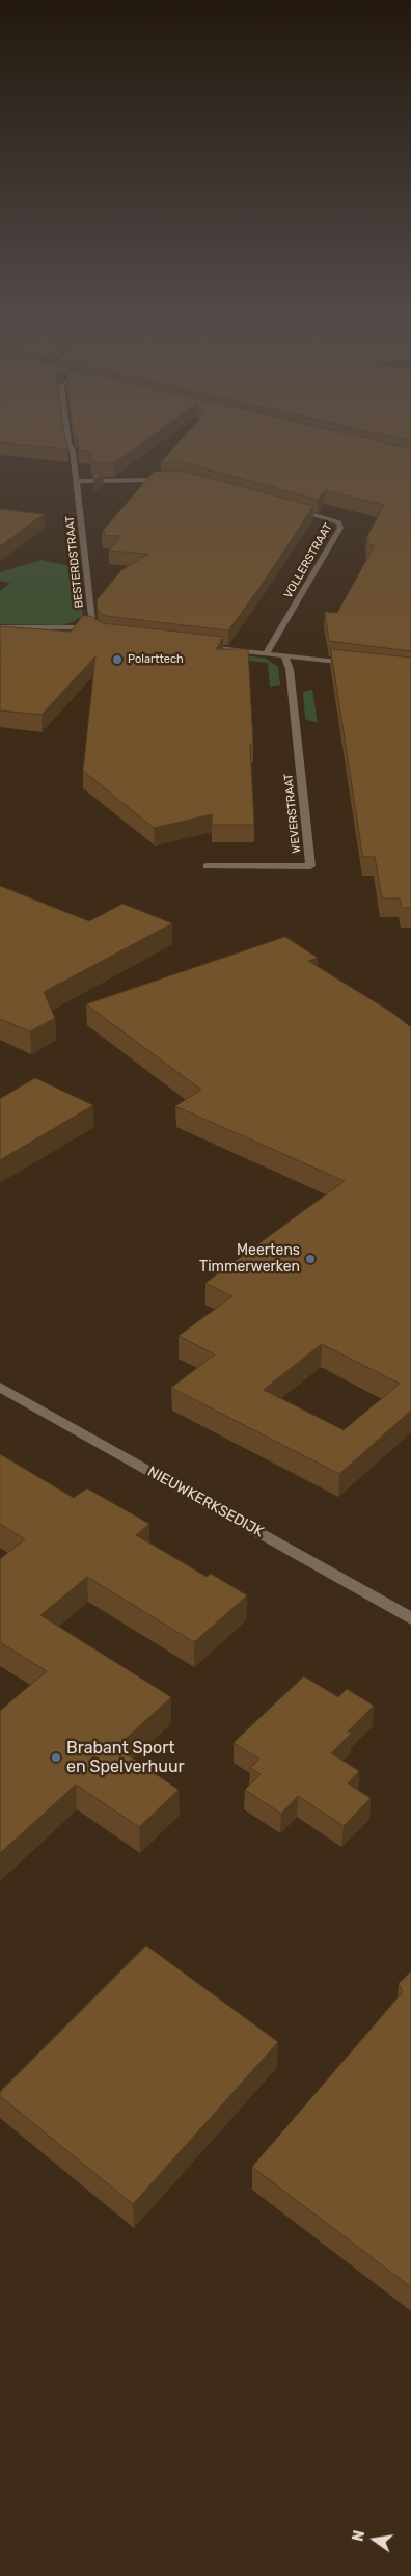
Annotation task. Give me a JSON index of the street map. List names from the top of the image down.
{
  "streets": {
    "street": [
      "VOLLERSTRAAT",
      "BESTERDSTRAAT",
      "WEVERSTRAAT",
      "NIEUWKERKSEDIJK"
    ]
  },
  "places": ["Polarttech", "Meertens Timmerwerken", "Brabant Sport en Spelverhuur"],
  "north": "left"
}
